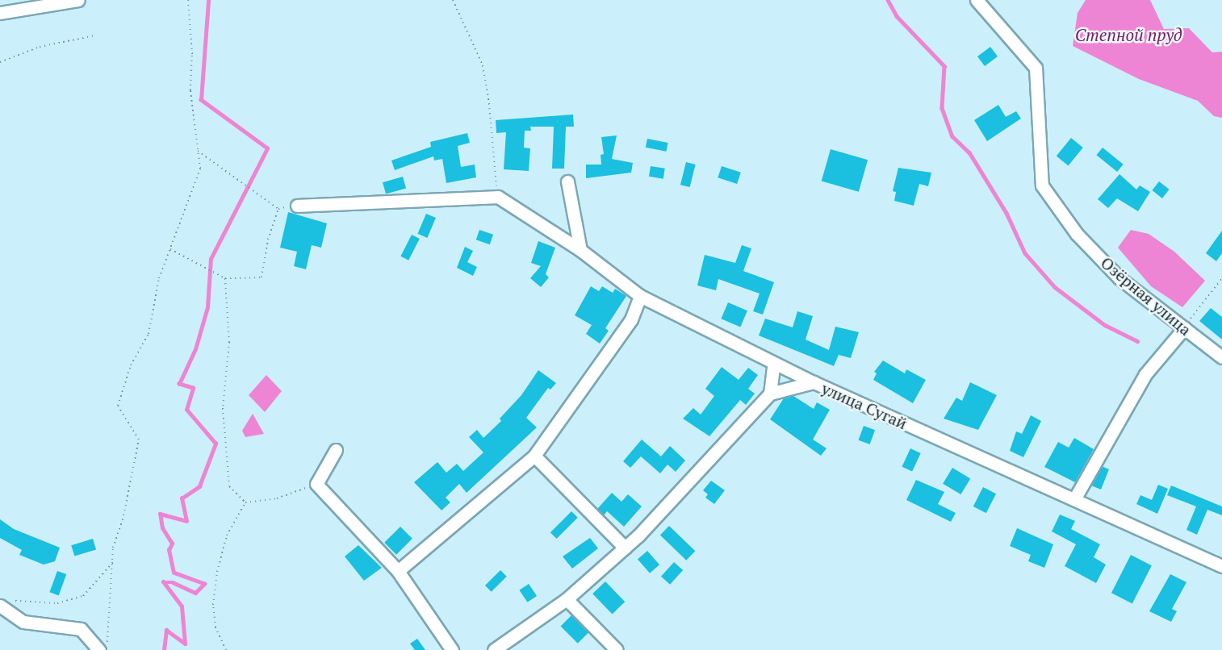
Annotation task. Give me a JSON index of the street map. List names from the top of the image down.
{
  "streets": {
    "street": ["Озёрная улица", "улица Сугай"]
  },
  "water": ["Степной пруд"]
}
